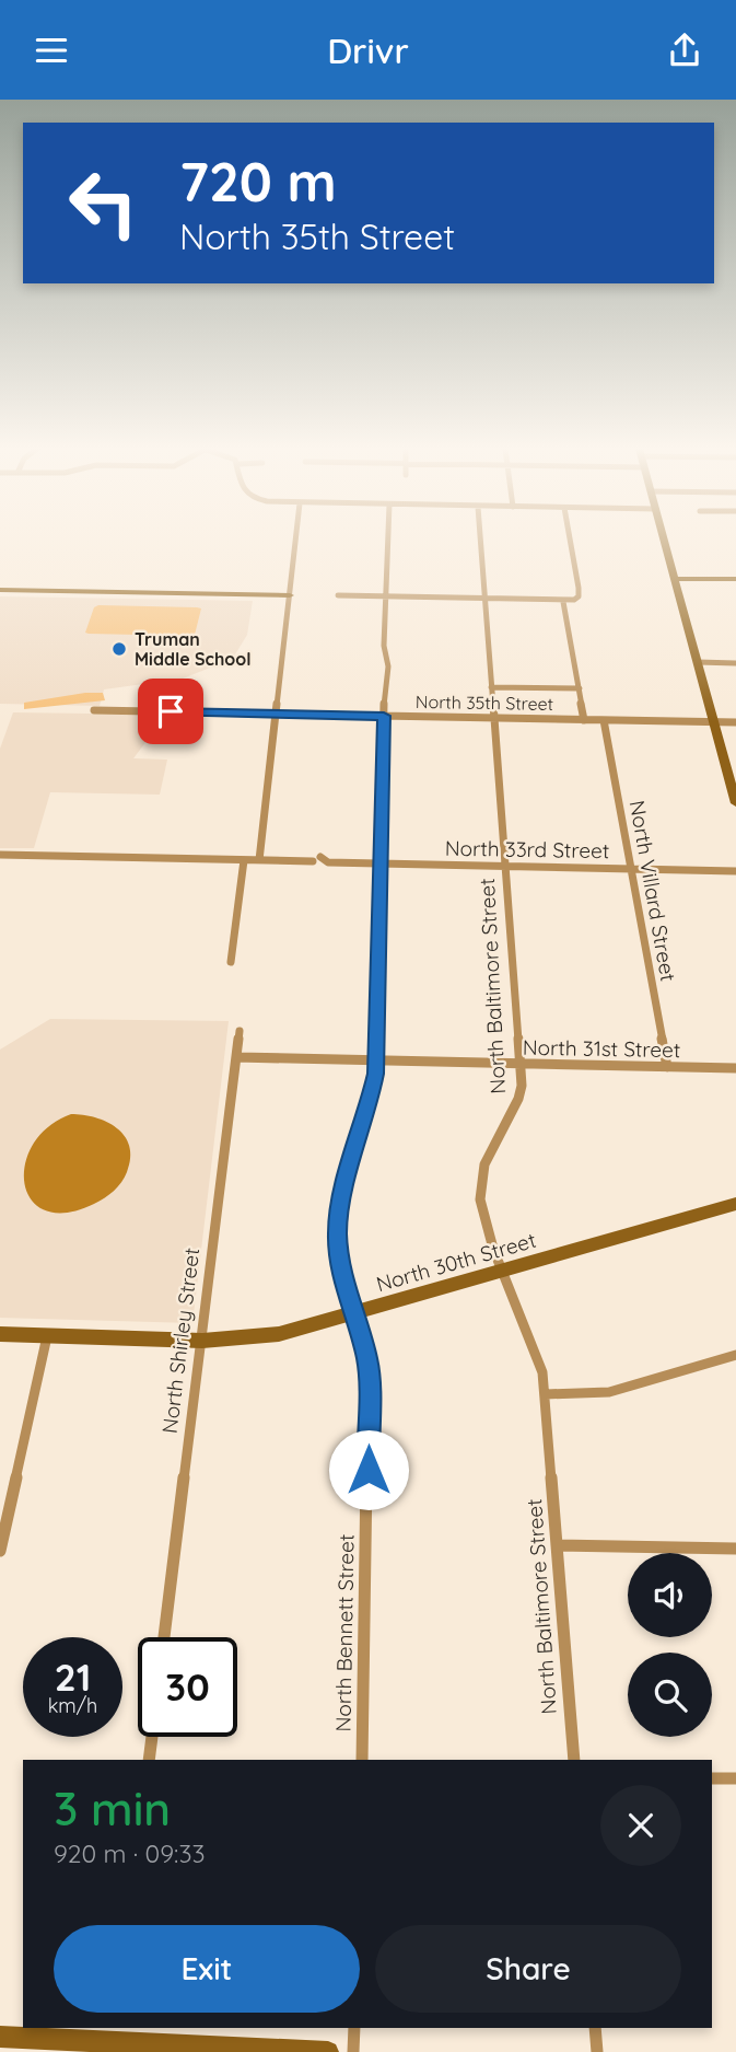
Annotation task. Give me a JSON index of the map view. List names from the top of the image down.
{
  "streets": {
    "main road": ["North 30th Street"],
    "street": [
      "North 35th Street",
      "North 33rd Street",
      "North Villard Street",
      "North Baltimore Street",
      "North 31st Street",
      "North Shirley Street",
      "North Bennett Street"
    ]
  },
  "crossings": [
    ["North 35th Street", "North Villard Street"],
    ["North 35th Street", "North Baltimore Street"],
    ["North 35th Street", "North Bennett Street"],
    ["North 33rd Street", "North Villard Street"],
    ["North 33rd Street", "North Baltimore Street"],
    ["North 33rd Street", "North Bennett Street"],
    ["North Villard Street", "North 31st Street"],
    ["North Baltimore Street", "North 31st Street"],
    ["North Baltimore Street", "North 30th Street"],
    ["North 31st Street", "North Shirley Street"],
    ["North 31st Street", "North Bennett Street"],
    ["North 30th Street", "North Shirley Street"],
    ["North 30th Street", "North Bennett Street"]
  ],
  "places": ["Truman Middle School"],
  "page": {
    "header": "Drivr",
    "turn": ["720 m", "North 35th Street"],
    "speed": "21 km/h",
    "limit": "30",
    "heading": ["3 min", "920 m · 09:33"],
    "buttons": ["Exit", "Share"]
  }
}
